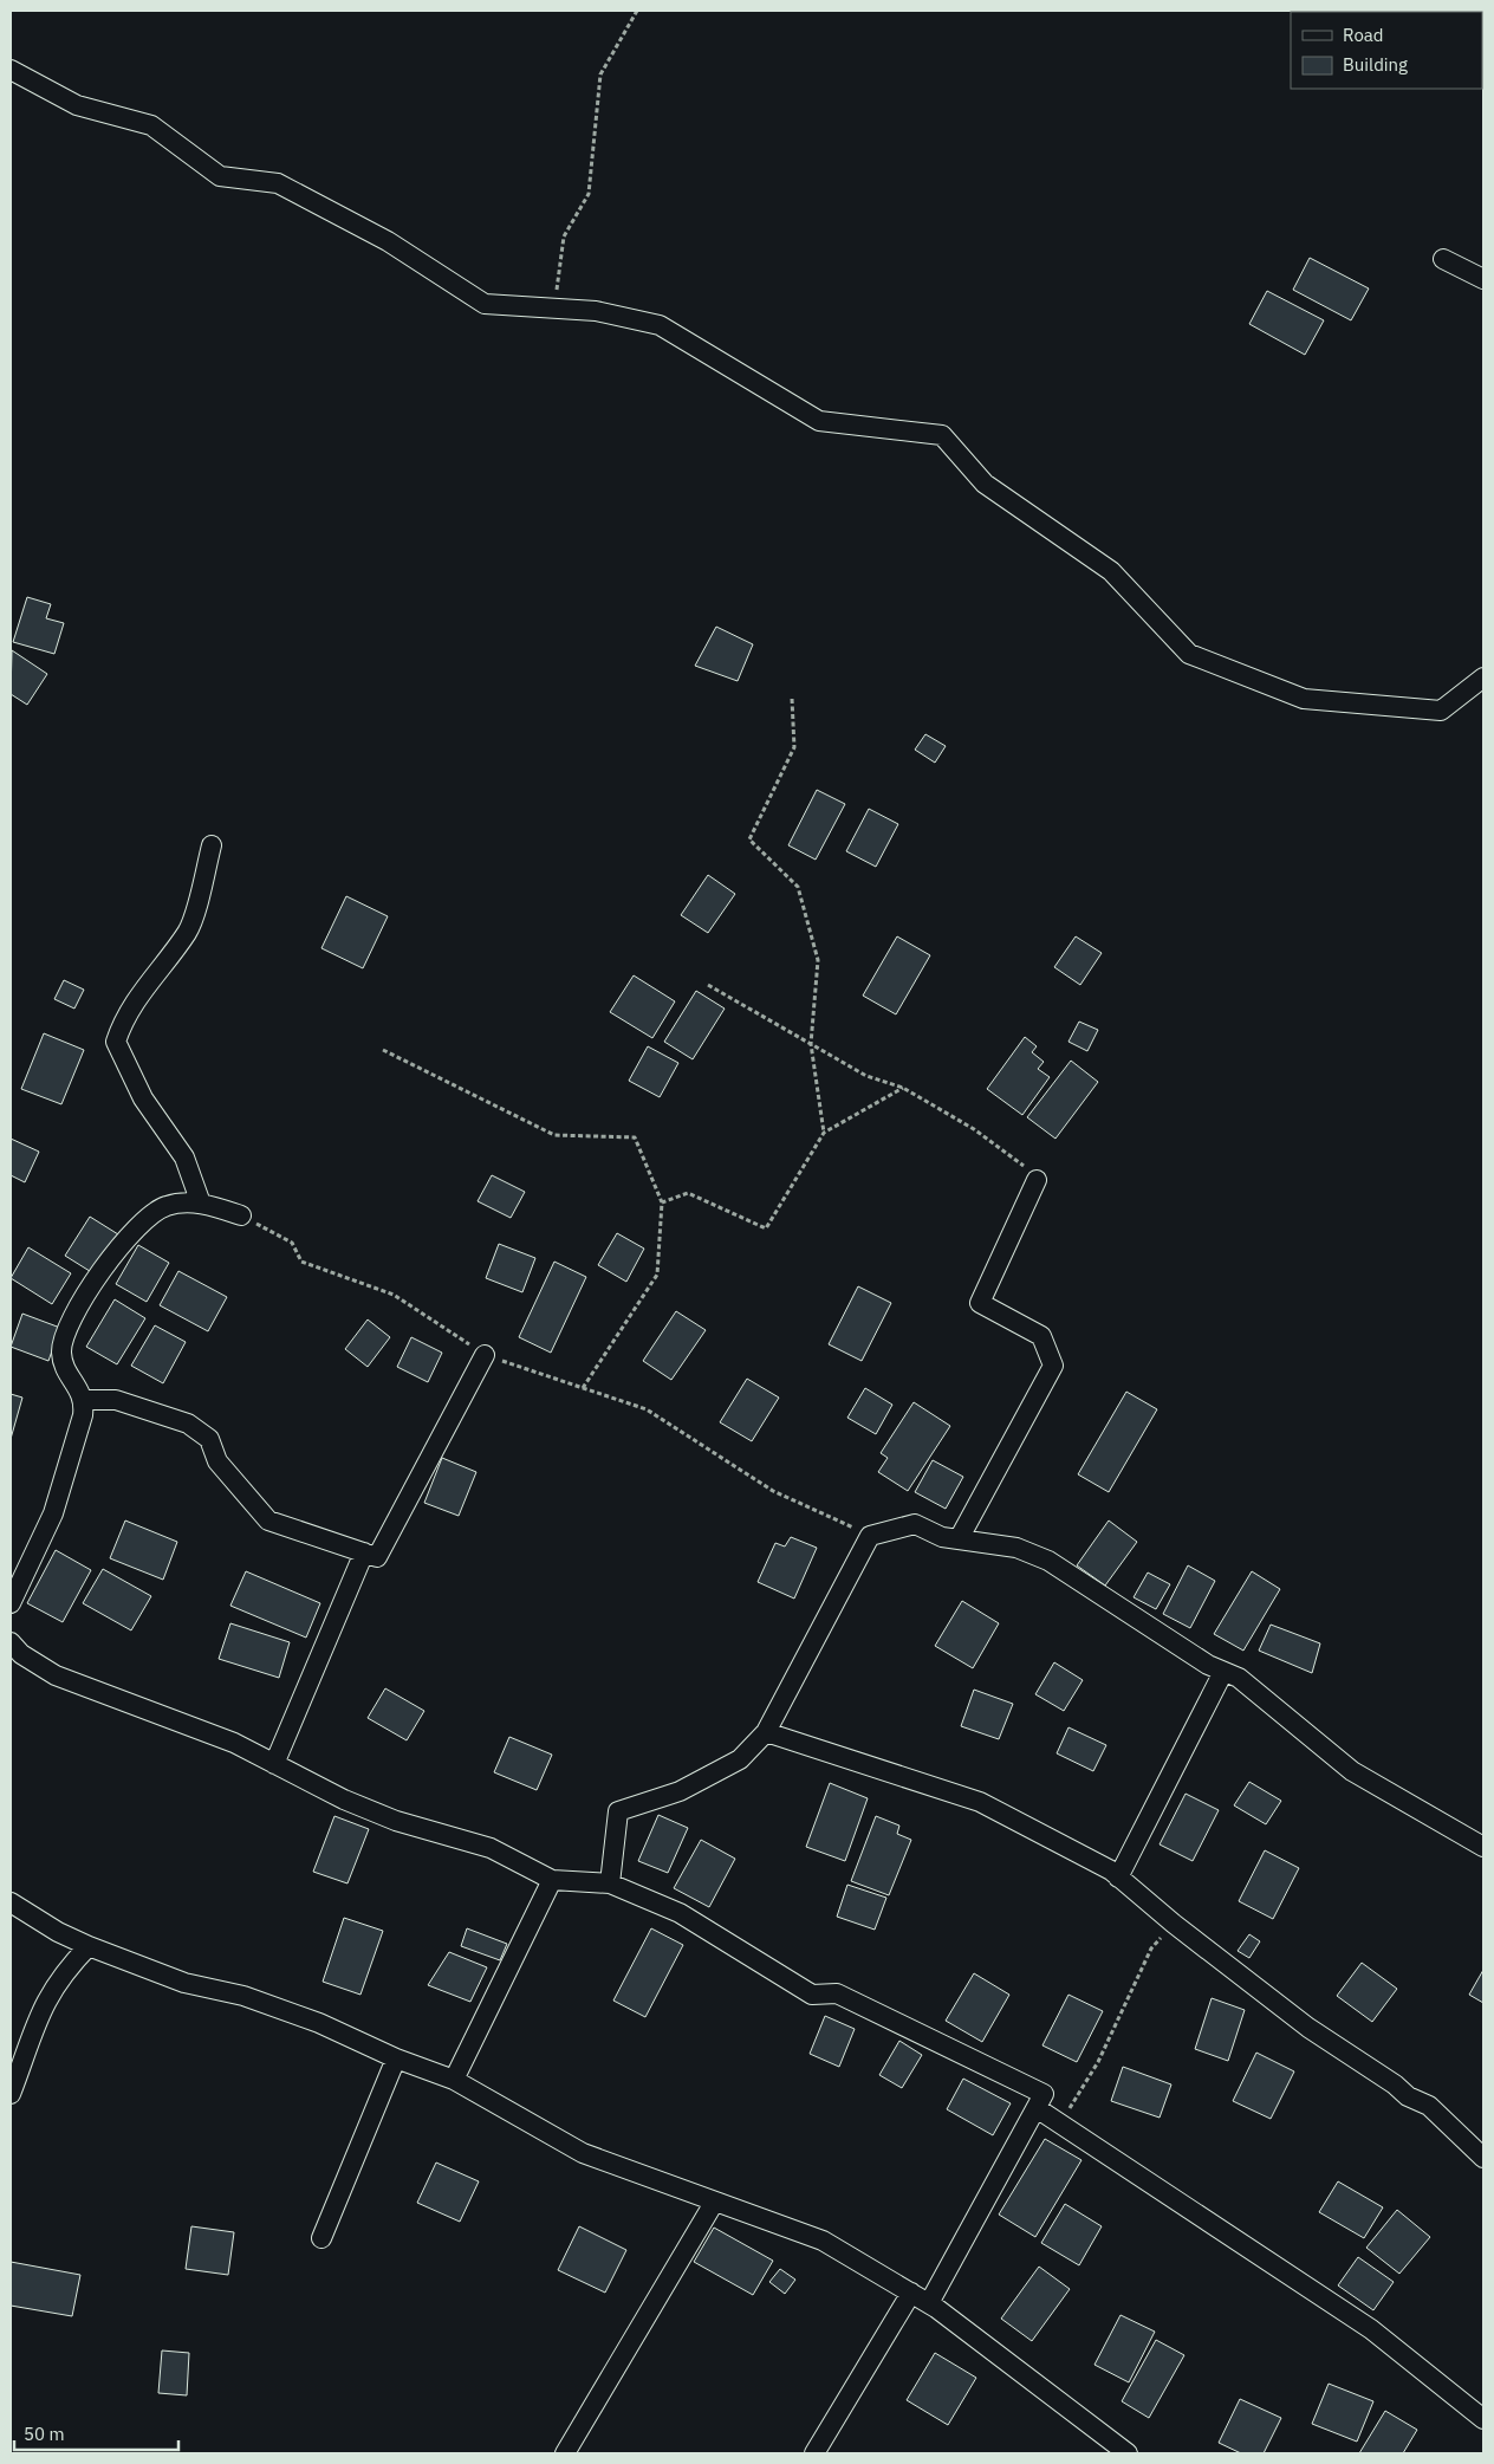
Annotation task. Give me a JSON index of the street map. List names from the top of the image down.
{
  "legend": ["Road", "Building"],
  "scale_bar": "50 m"
}
